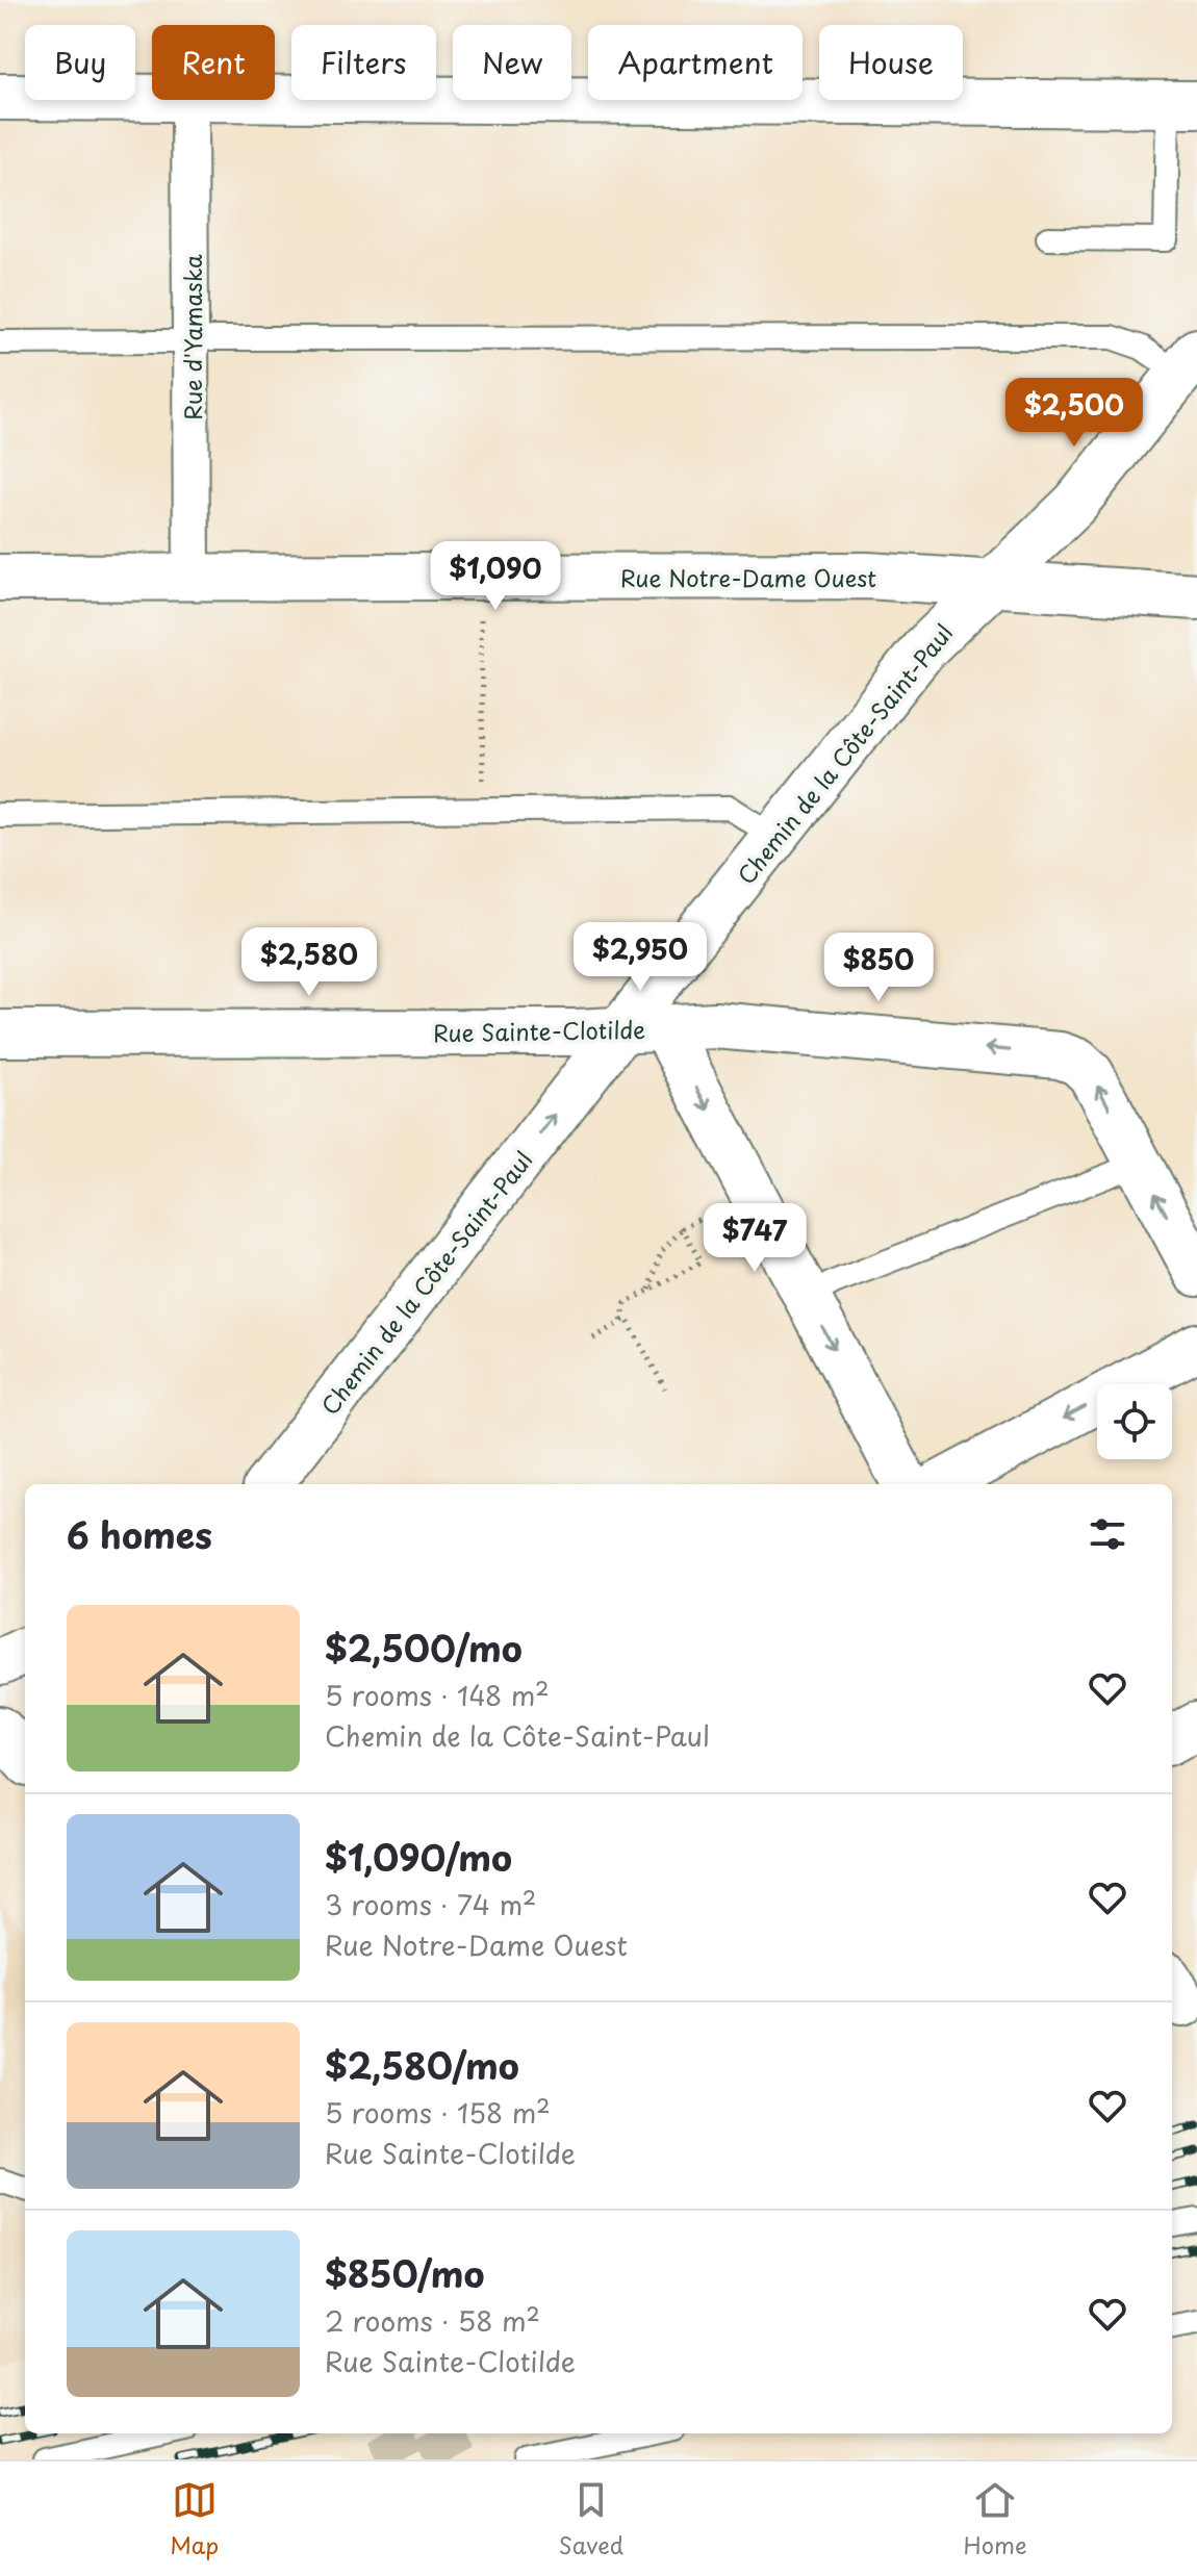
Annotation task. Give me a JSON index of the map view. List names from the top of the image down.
{
  "streets": {
    "street": [
      "Rue d'Yamaska",
      "Rue Notre-Dame Ouest",
      "Chemin de la Côte-Saint-Paul",
      "Rue Sainte-Clotilde"
    ]
  },
  "crossings": [
    ["Rue d'Yamaska", "Rue Notre-Dame Ouest"],
    ["Rue Notre-Dame Ouest", "Chemin de la Côte-Saint-Paul"],
    ["Chemin de la Côte-Saint-Paul", "Rue Sainte-Clotilde"]
  ],
  "one_way": ["Chemin de la Côte-Saint-Paul", "Rue Sainte-Clotilde"],
  "page": {
    "chip": [
      "Buy",
      "Rent",
      "Filters",
      "New",
      "Apartment",
      "House"
    ],
    "price": [
      "$2,500",
      "$1,090",
      "$2,950",
      "$2,580",
      "$850",
      "$747"
    ],
    "heading": "6 homes",
    "list": [
      {
        "name": "$2,500/mo",
        "note": "5 rooms · 148 m² · Chemin de la Côte-Saint-Paul"
      },
      {
        "name": "$1,090/mo",
        "note": "3 rooms · 74 m² · Rue Notre-Dame Ouest"
      },
      {
        "name": "$2,580/mo",
        "note": "5 rooms · 158 m² · Rue Sainte-Clotilde"
      },
      {
        "name": "$850/mo",
        "note": "2 rooms · 58 m² · Rue Sainte-Clotilde"
      }
    ],
    "tabs": ["Map", "Saved", "Home"]
  }
}
